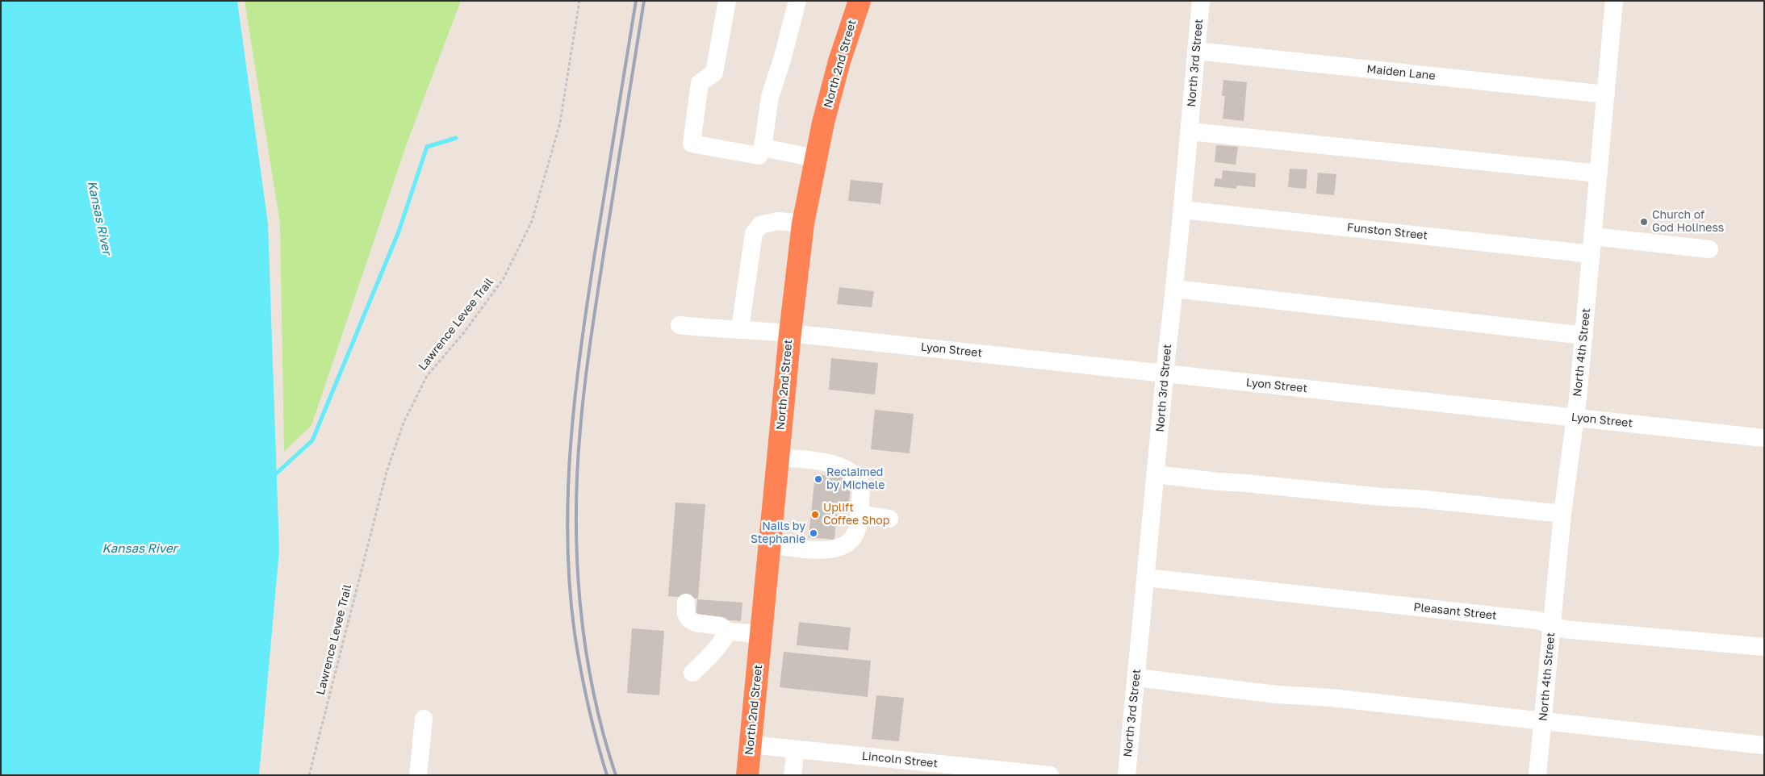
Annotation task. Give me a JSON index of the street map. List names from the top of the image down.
{
  "streets": {
    "highway": ["North 2nd Street"],
    "street": [
      "North 3rd Street",
      "Maiden Lane",
      "Funston Street",
      "Lyon Street",
      "North 4th Street",
      "Pleasant Street",
      "Lincoln Street"
    ],
    "path": ["Lawrence Levee Trail"]
  },
  "crossings": [
    ["North 3rd Street", "Maiden Lane"],
    ["North 3rd Street", "Funston Street"],
    ["North 3rd Street", "Lyon Street"],
    ["North 3rd Street", "Pleasant Street"],
    ["North 2nd Street", "Lyon Street"],
    ["North 2nd Street", "Lincoln Street"],
    ["Maiden Lane", "North 4th Street"],
    ["Funston Street", "North 4th Street"],
    ["Lyon Street", "North 4th Street"],
    ["North 4th Street", "Pleasant Street"]
  ],
  "water": ["Kansas River"],
  "places": [
    "Church of God Holiness",
    "Reclaimed by Michele",
    "Uplift Coffee Shop",
    "Nails by Stephanie"
  ]
}
